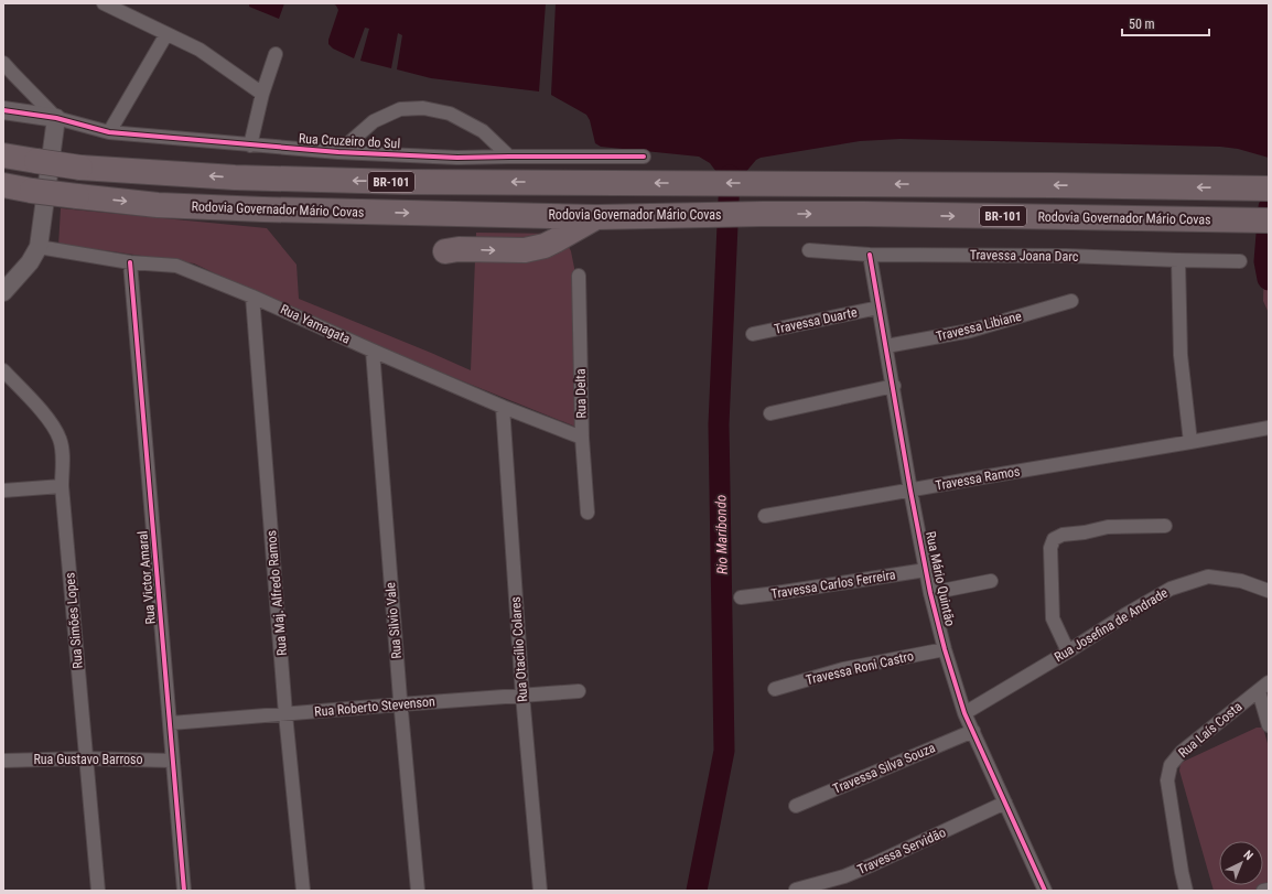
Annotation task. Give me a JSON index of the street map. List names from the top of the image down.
{
  "streets": {
    "highway": ["BR-101", "Rodovia Governador Mário Covas"],
    "street": [
      "Rua Cruzeiro do Sul",
      "Travessa Joana Darc",
      "Travessa Duarte",
      "Rua Yamagata",
      "Travessa Libiane",
      "Rua Delta",
      "Travessa Ramos",
      "Rua Victor Amaral",
      "Rua Mário Quintão",
      "Travessa Carlos Ferreira",
      "Rua Maj. Alfredo Ramos",
      "Rua Simões Lopes",
      "Rua Silvio Vale",
      "Rua Josefina de Andrade",
      "Rua Otacílio Colares",
      "Travessa Roni Castro",
      "Rua Roberto Stevenson",
      "Rua Laís Costa",
      "Rua Gustavo Barroso",
      "Travessa Silva Souza",
      "Travessa Servidão"
    ]
  },
  "crossings": [
    ["Travessa Joana Darc", "Rua Mário Quintão"],
    ["Travessa Duarte", "Rua Mário Quintão"],
    ["Rua Yamagata", "Rua Delta"],
    ["Rua Yamagata", "Rua Victor Amaral"],
    ["Rua Yamagata", "Rua Maj. Alfredo Ramos"],
    ["Rua Yamagata", "Rua Silvio Vale"],
    ["Rua Yamagata", "Rua Otacílio Colares"],
    ["Travessa Libiane", "Rua Mário Quintão"],
    ["Travessa Ramos", "Rua Mário Quintão"],
    ["Rua Victor Amaral", "Rua Roberto Stevenson"],
    ["Rua Victor Amaral", "Rua Gustavo Barroso"],
    ["Rua Mário Quintão", "Travessa Carlos Ferreira"],
    ["Rua Mário Quintão", "Rua Josefina de Andrade"],
    ["Rua Mário Quintão", "Travessa Roni Castro"],
    ["Rua Mário Quintão", "Travessa Silva Souza"],
    ["Rua Mário Quintão", "Travessa Servidão"],
    ["Rua Maj. Alfredo Ramos", "Rua Roberto Stevenson"],
    ["Rua Simões Lopes", "Rua Gustavo Barroso"],
    ["Rua Silvio Vale", "Rua Roberto Stevenson"],
    ["Rua Otacílio Colares", "Rua Roberto Stevenson"]
  ],
  "water": ["Rio Maribondo"],
  "scale_bar": "50 m",
  "north": "top right"
}
